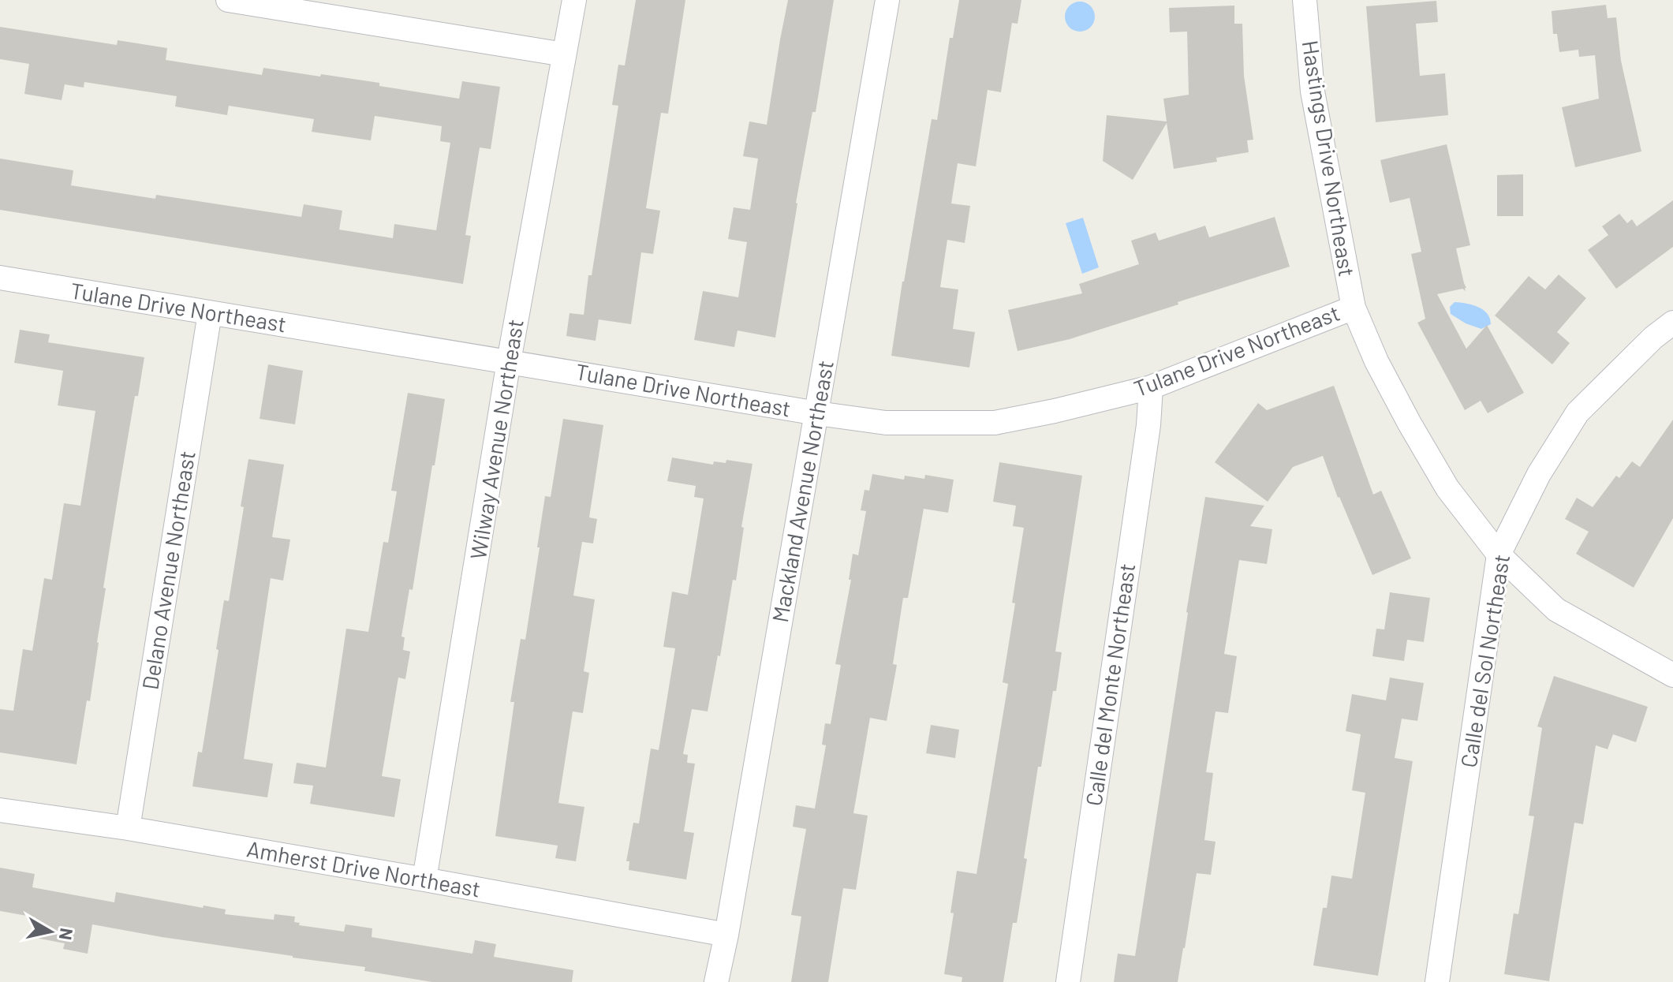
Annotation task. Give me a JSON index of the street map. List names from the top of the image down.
{
  "streets": {
    "street": [
      "Hastings Drive Northeast",
      "Tulane Drive Northeast",
      "Wilway Avenue Northeast",
      "Mackland Avenue Northeast",
      "Delano Avenue Northeast",
      "Calle del Sol Northeast",
      "Calle del Monte Northeast",
      "Amherst Drive Northeast"
    ]
  },
  "crossings": [
    ["Hastings Drive Northeast", "Tulane Drive Northeast"],
    ["Hastings Drive Northeast", "Calle del Sol Northeast"],
    ["Tulane Drive Northeast", "Wilway Avenue Northeast"],
    ["Tulane Drive Northeast", "Mackland Avenue Northeast"],
    ["Tulane Drive Northeast", "Delano Avenue Northeast"],
    ["Tulane Drive Northeast", "Calle del Monte Northeast"],
    ["Wilway Avenue Northeast", "Amherst Drive Northeast"],
    ["Mackland Avenue Northeast", "Amherst Drive Northeast"],
    ["Delano Avenue Northeast", "Amherst Drive Northeast"]
  ],
  "north": "right"
}
